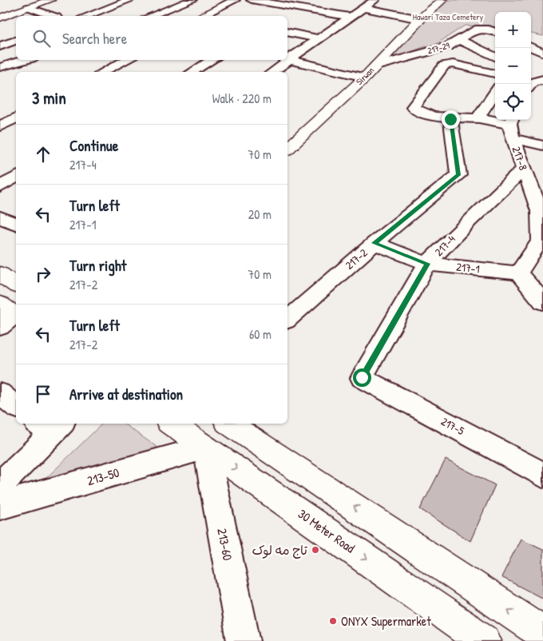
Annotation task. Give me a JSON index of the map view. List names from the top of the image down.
{
  "streets": {
    "main road": ["Sirwan", "30 Meter Road"],
    "street": [
      "217-29",
      "217-8",
      "217-4",
      "217-2",
      "217-1",
      "217-5",
      "213-50",
      "213-60"
    ]
  },
  "crossings": [
    ["217-29", "Sirwan"],
    ["217-8", "217-4"],
    ["217-8", "217-1"],
    ["217-4", "217-1"],
    ["217-4", "217-5"],
    ["217-2", "217-1"],
    ["213-50", "30 Meter Road"],
    ["213-50", "213-60"],
    ["30 Meter Road", "213-60"]
  ],
  "parks": ["Hawari Taza Cemetery"],
  "places": ["تاج مه لوک", "ONYX Supermarket"],
  "page": {
    "map_buttons": ["+", "−"],
    "search": "Search here",
    "heading": ["3 min", "Walk · 220 m"],
    "list": [
      ["Continue", "217-4", "70 m"],
      ["Turn left", "217-1", "20 m"],
      ["Turn right", "217-2", "70 m"],
      ["Turn left", "217-2", "60 m"],
      "Arrive at destination"
    ]
  }
}
